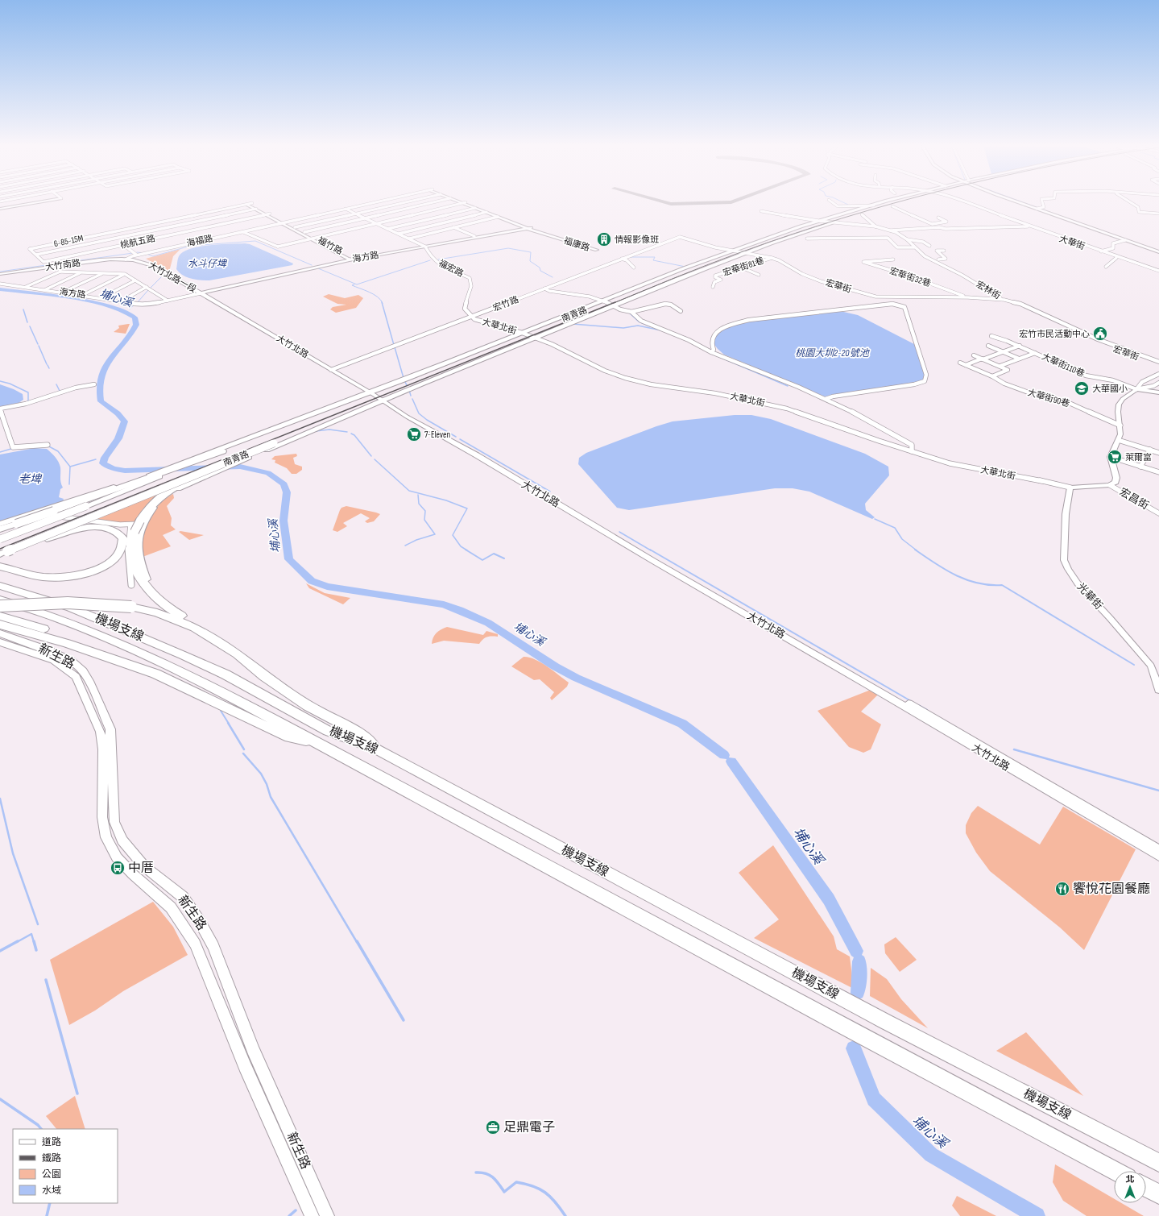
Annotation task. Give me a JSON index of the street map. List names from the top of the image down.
{
  "streets": {
    "highway": ["機場支線"],
    "main road": ["南青路", "新生路"],
    "street": [
      "6-85-15M",
      "海福路",
      "桃航五路",
      "大華街",
      "福康路",
      "福竹路",
      "海方路",
      "大竹南路",
      "宏華街81巷",
      "福宏路",
      "大竹北路一段",
      "宏華街32巷",
      "宏華街",
      "宏林街",
      "宏竹路",
      "大華北街",
      "大竹北路",
      "大華街110巷",
      "大華街90巷",
      "宏昌街",
      "光華街"
    ]
  },
  "crossings": [
    ["6-85-15M", "桃航五路"],
    ["6-85-15M", "福竹路"],
    ["6-85-15M", "大竹北路一段"],
    ["海福路", "福竹路"],
    ["海福路", "福宏路"],
    ["海福路", "大竹北路一段"],
    ["桃航五路", "福竹路"],
    ["桃航五路", "大竹北路一段"],
    ["福康路", "海方路"],
    ["福竹路", "海方路"],
    ["海方路", "福宏路"],
    ["海方路", "大竹北路一段"],
    ["大竹南路", "大竹北路一段"],
    ["宏華街81巷", "宏華街"],
    ["福宏路", "宏竹路"],
    ["福宏路", "大華北街"],
    ["大竹北路一段", "大竹北路"],
    ["宏華街32巷", "宏華街"],
    ["宏華街", "宏林街"],
    ["宏華街", "宏竹路"],
    ["宏華街", "南青路"],
    ["宏林街", "南青路"],
    ["宏竹路", "大華北街"],
    ["宏竹路", "大竹北路"],
    ["南青路", "大華北街"],
    ["南青路", "大竹北路"],
    ["大華北街", "光華街"]
  ],
  "water": [
    "水斗仔埤",
    "埔心溪",
    "桃園大圳2-20號池",
    "老埤"
  ],
  "places": {
    "building": ["情報影像班"],
    "public building": ["宏竹市民活動中心"],
    "school or university": ["大華國小"],
    "supermarket": ["7-Eleven", "萊爾富"],
    "bus stop": ["中厝"],
    "restaurant": ["饗悅花園餐廳"],
    "office": ["足鼎電子"]
  },
  "legend": [
    "道路",
    "鐵路",
    "公園",
    "水域"
  ],
  "north": "top"
}
